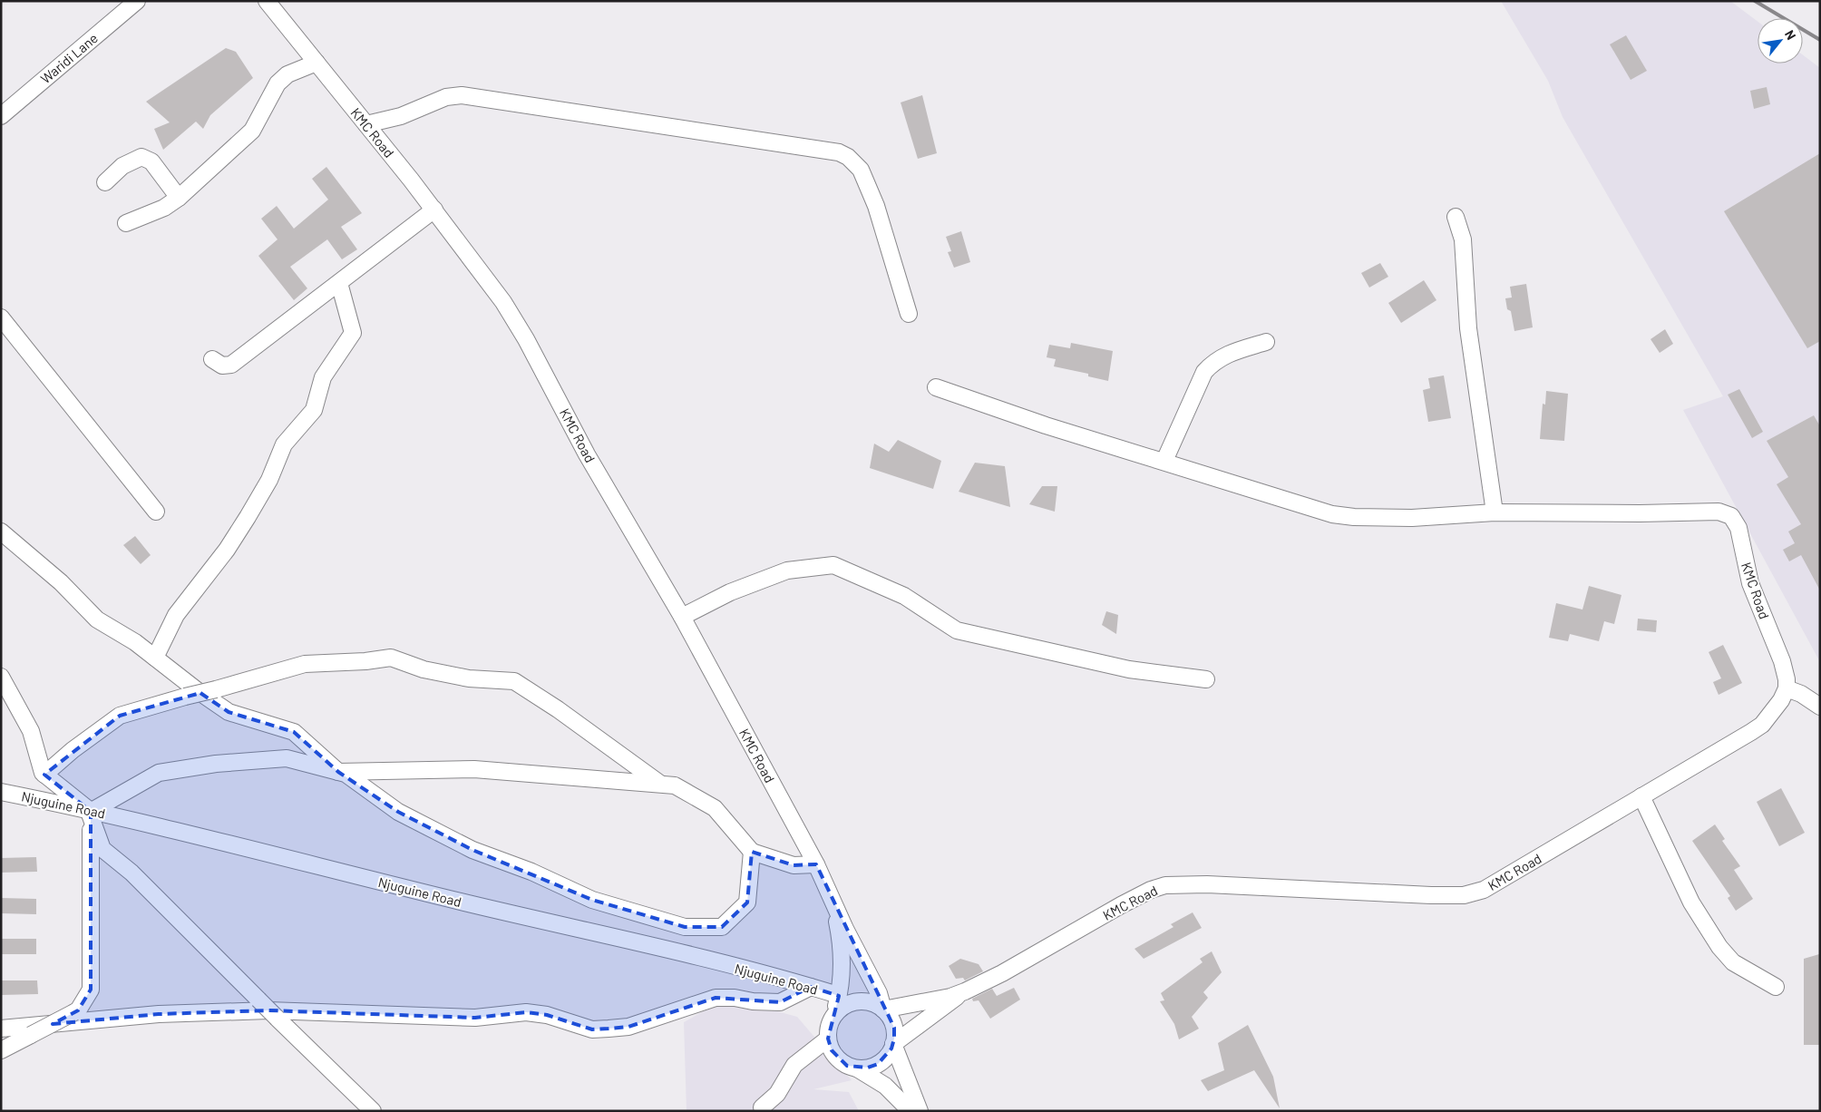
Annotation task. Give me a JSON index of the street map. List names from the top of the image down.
{
  "streets": {
    "street": ["Waridi Lane", "KMC Road", "Njuguine Road"]
  },
  "crossings": [
    ["KMC Road", "Njuguine Road"]
  ],
  "north": "top right"
}
